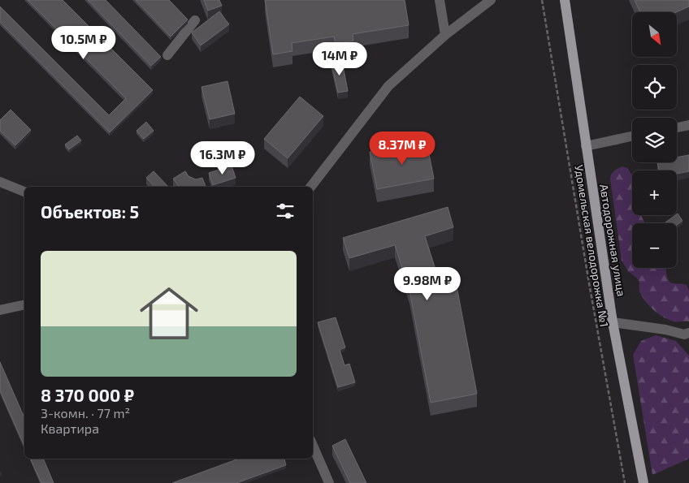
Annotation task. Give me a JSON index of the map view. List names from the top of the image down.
{
  "streets": {
    "main road": ["Автодорожная улица"],
    "path": ["Удомельская велодорожка №1"]
  },
  "north": "bottom right",
  "page": {
    "map_buttons": ["+", "−"],
    "price": [
      "10.5M ₽",
      "14M ₽",
      "8.37M ₽",
      "16.3M ₽",
      "9.98M ₽"
    ],
    "heading": "Объектов: 5",
    "list": [
      {
        "name": "8 370 000 ₽",
        "note": "3-комн. · 77 m² · Квартира"
      }
    ]
  }
}
